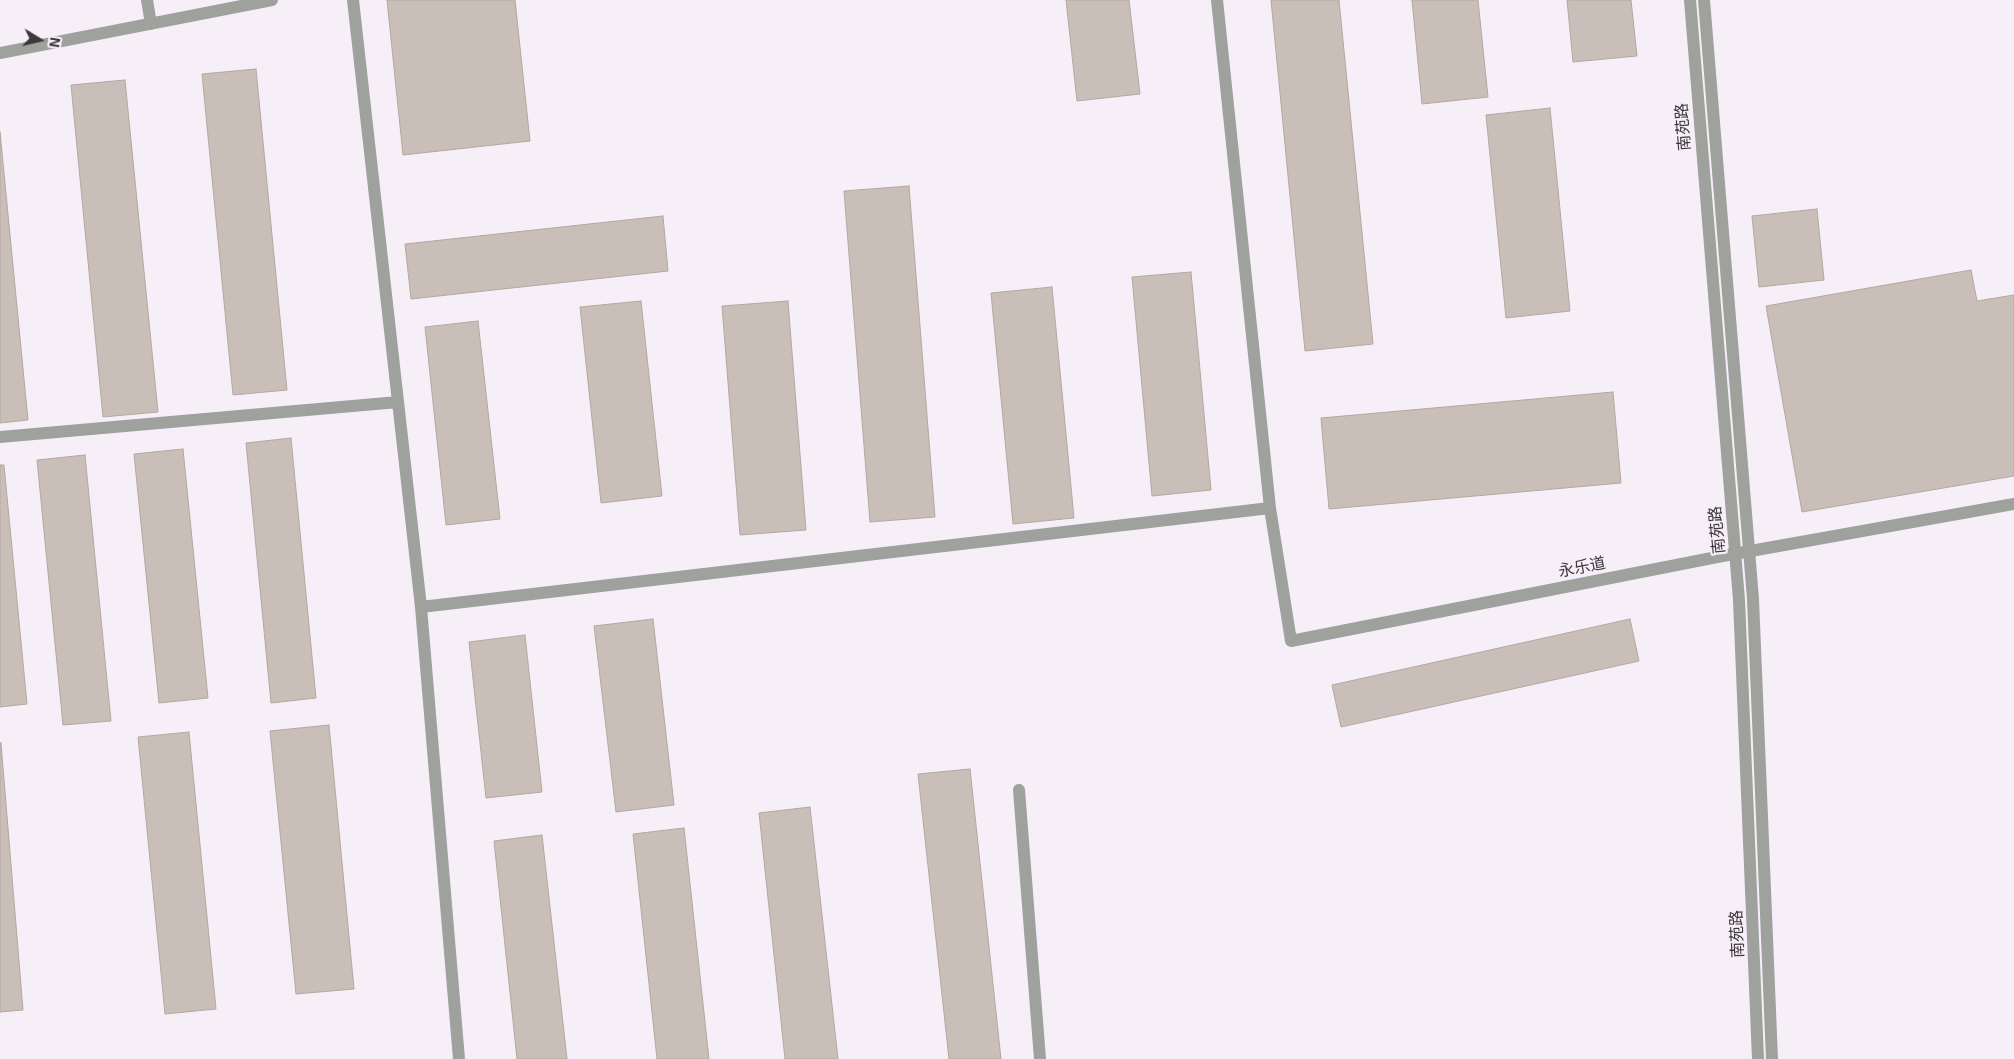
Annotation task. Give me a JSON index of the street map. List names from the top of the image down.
{
  "streets": {
    "street": ["南苑路", "永乐道"]
  },
  "crossings": [
    ["南苑路", "永乐道"]
  ],
  "north": "right"
}
